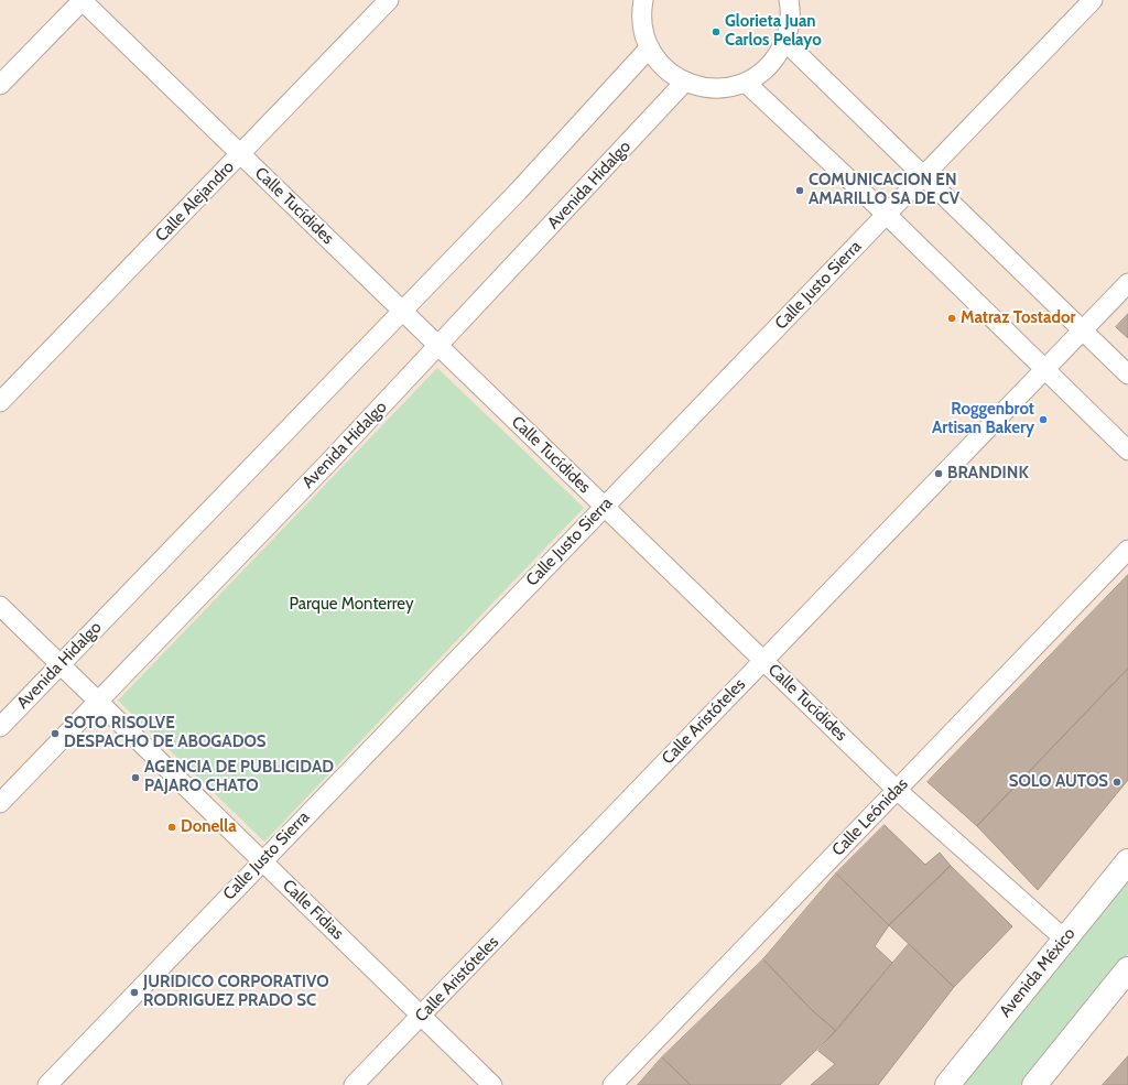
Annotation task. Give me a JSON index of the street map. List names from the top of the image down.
{
  "streets": {
    "main road": ["Avenida México"],
    "street": [
      "Avenida Hidalgo",
      "Calle Alejandro",
      "Calle Tucídides",
      "Calle Justo Sierra",
      "Calle Aristóteles",
      "Calle Leónidas",
      "Calle Fidias"
    ]
  },
  "crossings": [
    ["Avenida Hidalgo", "Calle Tucídides"],
    ["Avenida Hidalgo", "Calle Fidias"],
    ["Calle Alejandro", "Calle Tucídides"],
    ["Calle Tucídides", "Calle Justo Sierra"],
    ["Calle Tucídides", "Calle Aristóteles"],
    ["Calle Tucídides", "Calle Leónidas"],
    ["Calle Tucídides", "Avenida México"],
    ["Calle Justo Sierra", "Calle Fidias"],
    ["Calle Aristóteles", "Calle Fidias"]
  ],
  "parks": ["Parque Monterrey"],
  "places": [
    "Glorieta Juan Carlos Pelayo",
    "COMUNICACION EN AMARILLO SA DE CV",
    "Matraz Tostador",
    "Roggenbrot Artisan Bakery",
    "BRANDINK",
    "SOTO RISOLVE DESPACHO DE ABOGADOS",
    "AGENCIA DE PUBLICIDAD PAJARO CHATO",
    "SOLO AUTOS",
    "Donella",
    "JURIDICO CORPORATIVO RODRIGUEZ PRADO SC"
  ]
}
